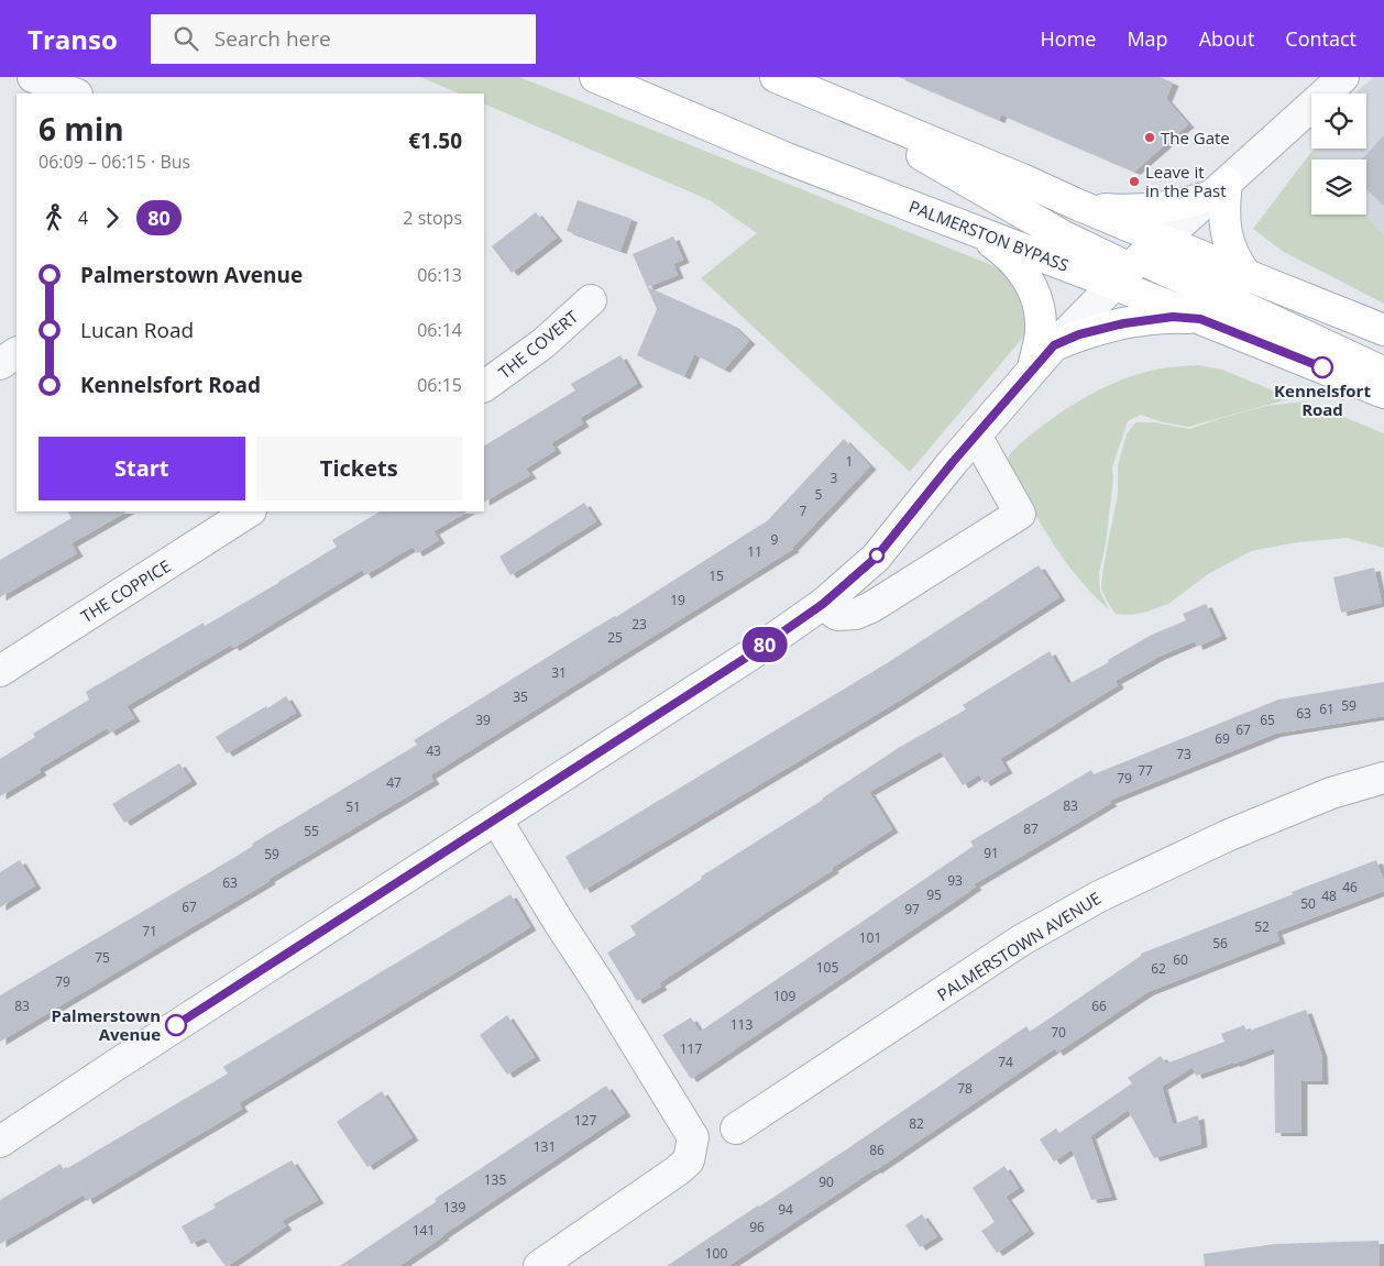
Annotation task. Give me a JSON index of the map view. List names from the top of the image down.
{
  "streets": {
    "main road": ["PALMERSTON BYPASS"],
    "street": ["THE COVERT", "THE COPPICE", "PALMERSTOWN AVENUE"]
  },
  "places": [
    "The Gate",
    "Leave it in the Past",
    "Kennelsfort Road",
    "Palmerstown Avenue"
  ],
  "lines": ["bus line 80"],
  "house_numbers": [
    "1",
    "3",
    "5",
    "7",
    "9",
    "11",
    "15",
    "19",
    "23",
    "25",
    "31",
    "35",
    "59",
    "61",
    "63",
    "39",
    "65",
    "67",
    "69",
    "43",
    "73",
    "77",
    "79",
    "47",
    "83",
    "51",
    "87",
    "55",
    "91",
    "59",
    "93",
    "63",
    "46",
    "95",
    "48",
    "50",
    "67",
    "97",
    "52",
    "71",
    "101",
    "56",
    "75",
    "60",
    "105",
    "62",
    "79",
    "109",
    "83",
    "66",
    "113",
    "70",
    "117",
    "74",
    "78",
    "127",
    "82",
    "131",
    "86",
    "135",
    "90",
    "139",
    "94",
    "96",
    "141",
    "100"
  ],
  "page": {
    "header": "Transo",
    "search": "Search here",
    "nav": [
      "Home",
      "Map",
      "About",
      "Contact"
    ],
    "on_map": "80",
    "heading": ["6 min", "06:09 – 06:15 · Bus", "€1.50"],
    "legs": ["4", "80", "2 stops"],
    "list": [
      {
        "name": "Palmerstown Avenue",
        "value": "06:13"
      },
      {
        "name": "Lucan Road",
        "value": "06:14"
      },
      {
        "name": "Kennelsfort Road",
        "value": "06:15"
      }
    ],
    "buttons": ["Start", "Tickets"]
  }
}
